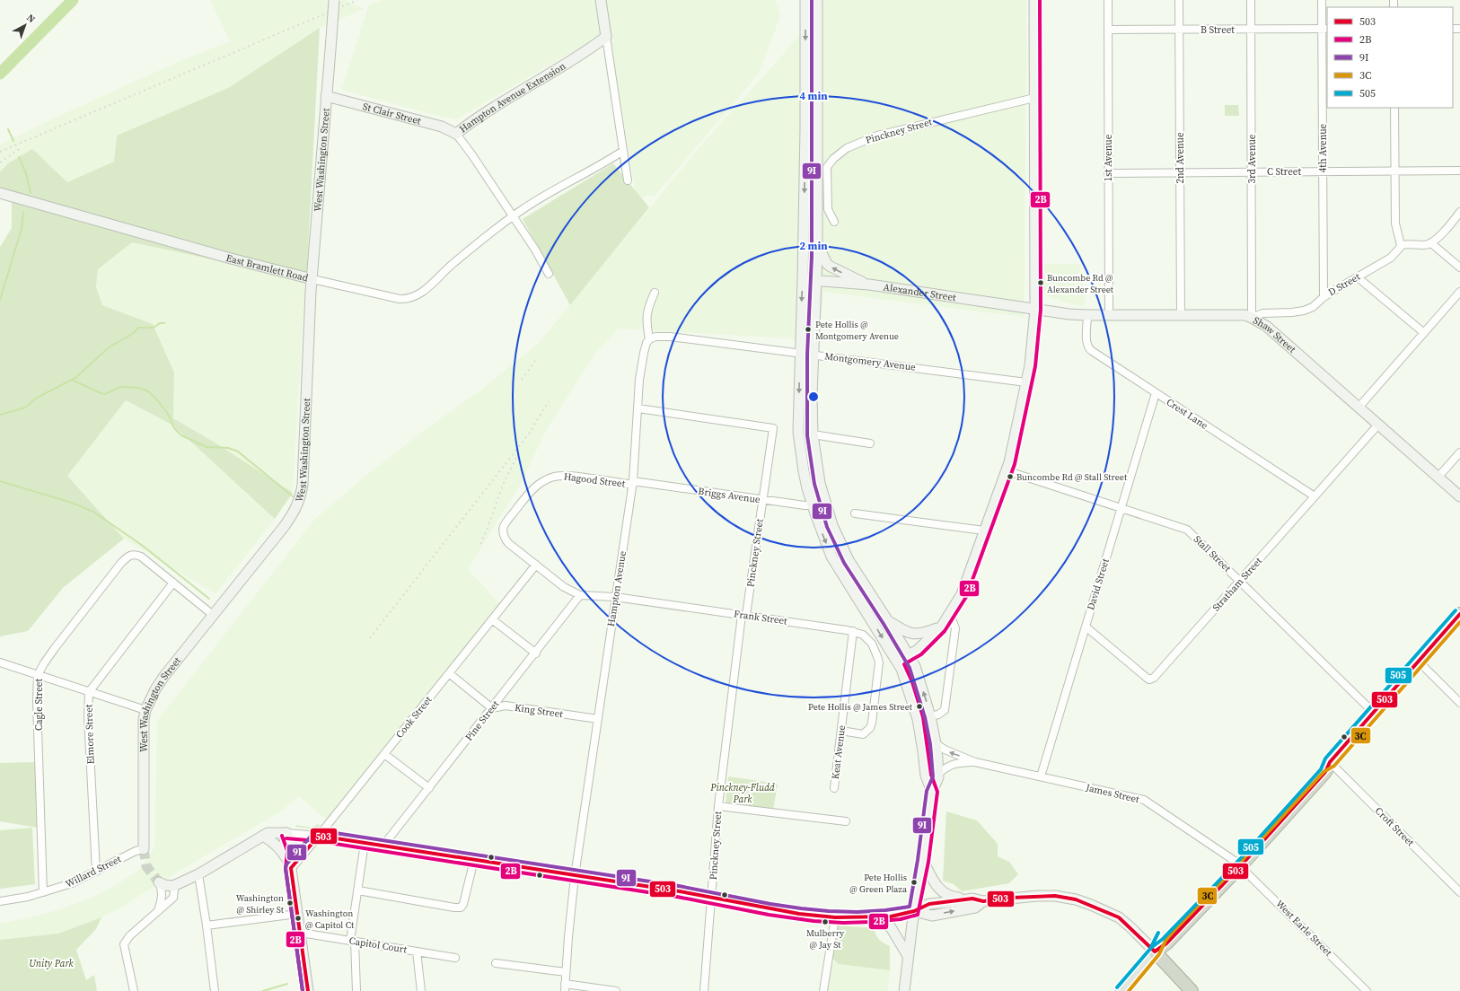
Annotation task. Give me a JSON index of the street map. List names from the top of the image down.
{
  "streets": {
    "street": [
      "B Street",
      "Hampton Avenue Extension",
      "St Clair Street",
      "Pinckney Street",
      "4th Avenue",
      "1st Avenue",
      "2nd Avenue",
      "3rd Avenue",
      "West Washington Street",
      "C Street",
      "East Bramlett Road",
      "D Street",
      "Alexander Street",
      "Shaw Street",
      "Montgomery Avenue",
      "Crest Lane",
      "Hagood Street",
      "Briggs Avenue",
      "Stall Street",
      "David Street",
      "Stratham Street",
      "Hampton Avenue",
      "Frank Street",
      "Cagle Street",
      "King Street",
      "Cook Street",
      "Pine Street",
      "Elmore Street",
      "Keat Avenue",
      "James Street",
      "Croft Street",
      "Willard Street",
      "West Earle Street",
      "Capitol Court"
    ]
  },
  "crossings": [
    ["B Street", "4th Avenue"],
    ["B Street", "1st Avenue"],
    ["B Street", "2nd Avenue"],
    ["B Street", "3rd Avenue"],
    ["Hampton Avenue Extension", "St Clair Street"],
    ["Hampton Avenue Extension", "East Bramlett Road"],
    ["St Clair Street", "West Washington Street"],
    ["Pinckney Street", "Briggs Avenue"],
    ["Pinckney Street", "Hampton Avenue"],
    ["Pinckney Street", "Frank Street"],
    ["4th Avenue", "C Street"],
    ["4th Avenue", "D Street"],
    ["1st Avenue", "C Street"],
    ["1st Avenue", "Shaw Street"],
    ["2nd Avenue", "C Street"],
    ["2nd Avenue", "Shaw Street"],
    ["3rd Avenue", "C Street"],
    ["3rd Avenue", "D Street"],
    ["3rd Avenue", "Shaw Street"],
    ["West Washington Street", "East Bramlett Road"],
    ["West Washington Street", "Willard Street"],
    ["D Street", "Shaw Street"],
    ["Alexander Street", "Shaw Street"],
    ["Shaw Street", "Crest Lane"],
    ["Shaw Street", "Stratham Street"],
    ["Montgomery Avenue", "Hampton Avenue"],
    ["Crest Lane", "David Street"],
    ["Crest Lane", "Stratham Street"],
    ["Hagood Street", "Briggs Avenue"],
    ["Hagood Street", "Hampton Avenue"],
    ["Hagood Street", "Frank Street"],
    ["Hagood Street", "Cook Street"],
    ["Briggs Avenue", "Hampton Avenue"],
    ["Stall Street", "David Street"],
    ["Stall Street", "Stratham Street"],
    ["David Street", "Stratham Street"],
    ["David Street", "James Street"],
    ["Hampton Avenue", "Frank Street"],
    ["Hampton Avenue", "King Street"],
    ["Frank Street", "Cook Street"],
    ["Frank Street", "Pine Street"],
    ["Frank Street", "Keat Avenue"],
    ["Cagle Street", "Elmore Street"],
    ["Cagle Street", "Willard Street"],
    ["King Street", "Pine Street"],
    ["Elmore Street", "Willard Street"],
    ["James Street", "West Earle Street"]
  ],
  "parks": ["Pinckney-Fludd Park", "Unity Park"],
  "places": [
    "Buncombe Rd @ Alexander Street",
    "Pete Hollis @ Montgomery Avenue",
    "Buncombe Rd @ Stall Street",
    "Pete Hollis @ James Street",
    "Pete Hollis @ Green Plaza",
    "Washington @ Shirley St",
    "Washington @ Capitol Ct",
    "Mulberry @ Jay St"
  ],
  "lines": [
    "transit line 2B",
    "transit line 9I",
    "transit line 505",
    "transit line 503",
    "transit line 3C"
  ],
  "legend": [
    "503",
    "2B",
    "9I",
    "3C",
    "505"
  ],
  "north": "top right",
  "rings": ["4 min", "2 min"]
}
